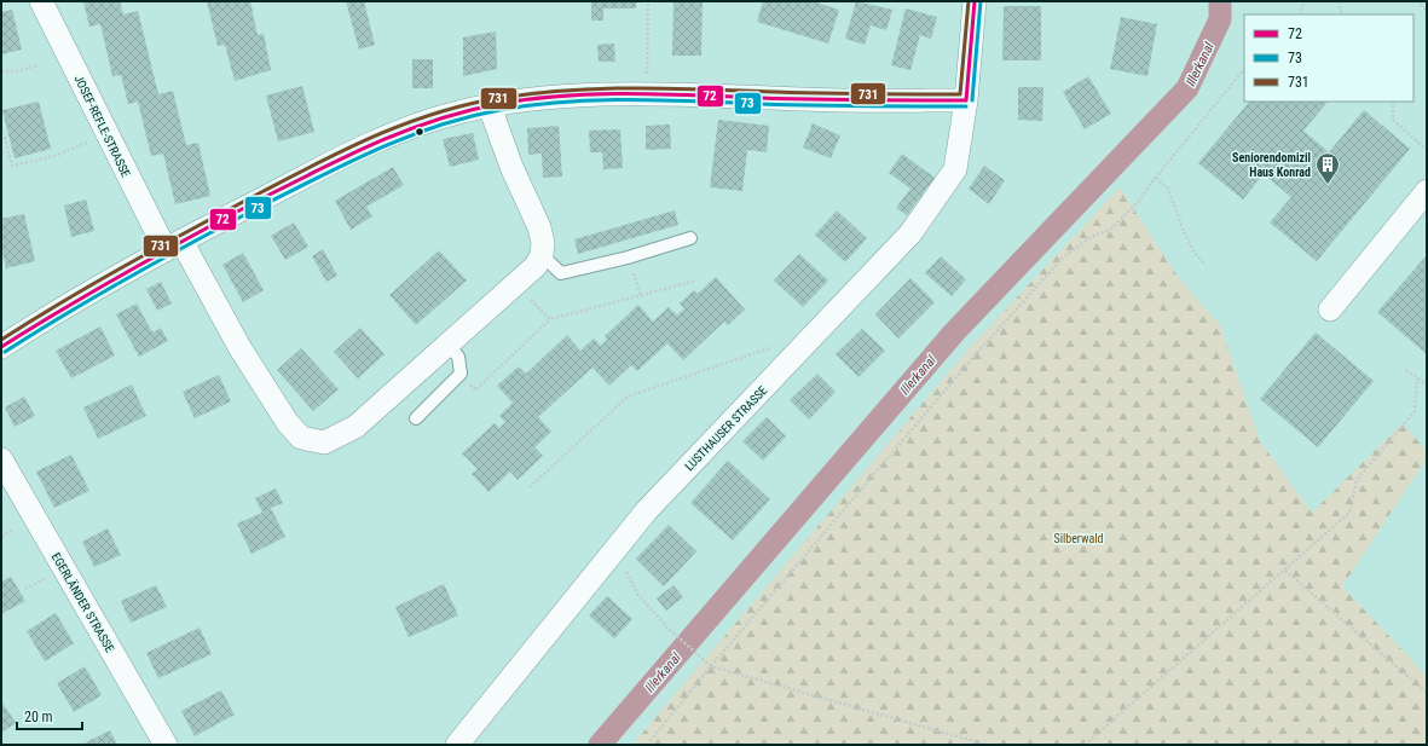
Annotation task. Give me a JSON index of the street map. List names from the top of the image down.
{
  "streets": {
    "street": ["JOSEF-REFLE-STRASSE", "LUSTHAUSER STRASSE", "EGERLÄNDER STRASSE"]
  },
  "water": ["Illerkanal"],
  "parks": ["Silberwald"],
  "places": {
    "building": ["Seniorendomizil Haus Konrad"]
  },
  "lines": ["transit line 72", "transit line 73", "transit line 731"],
  "legend": ["72", "73", "731"],
  "scale_bar": "20 m"
}
